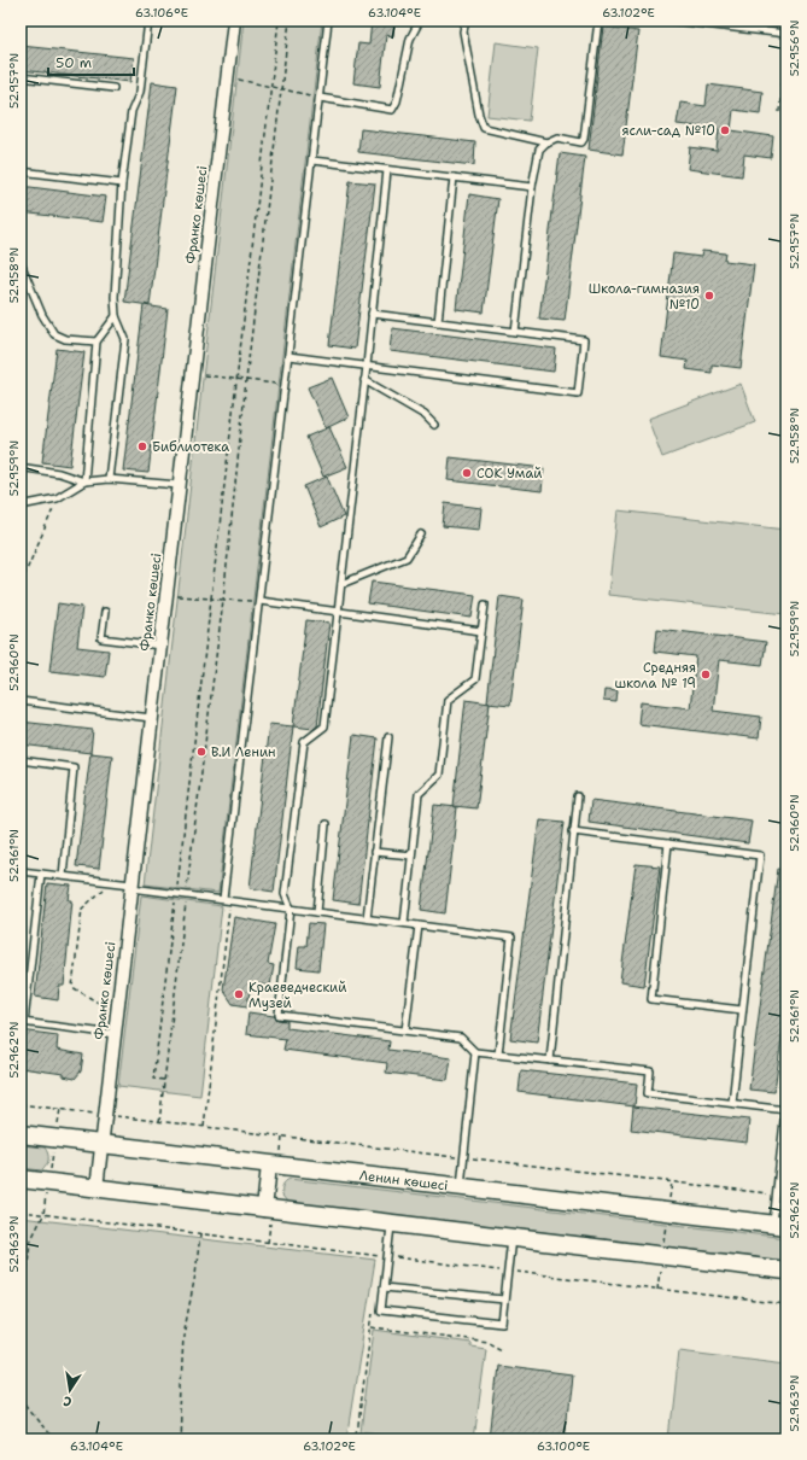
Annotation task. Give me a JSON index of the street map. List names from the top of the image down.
{
  "streets": {
    "main road": ["Ленин көшесі"],
    "street": ["Франко көшесі"]
  },
  "crossings": [
    ["Франко көшесі", "Ленин көшесі"]
  ],
  "places": [
    "ясли-сад №10",
    "Школа-гимназия №10",
    "Библиотека",
    "СОК Умай",
    "Средняя школа № 19",
    "В.И Ленин",
    "Краеведческий Музей"
  ],
  "scale_bar": "50 m",
  "north": "bottom",
  "coordinates": [
    "63.106°E",
    "63.104°E",
    "63.102°E",
    "52.956°N",
    "52.957°N",
    "52.958°N",
    "52.959°N",
    "52.960°N",
    "52.961°N",
    "52.962°N",
    "52.963°N",
    "63.100°E"
  ]
}
